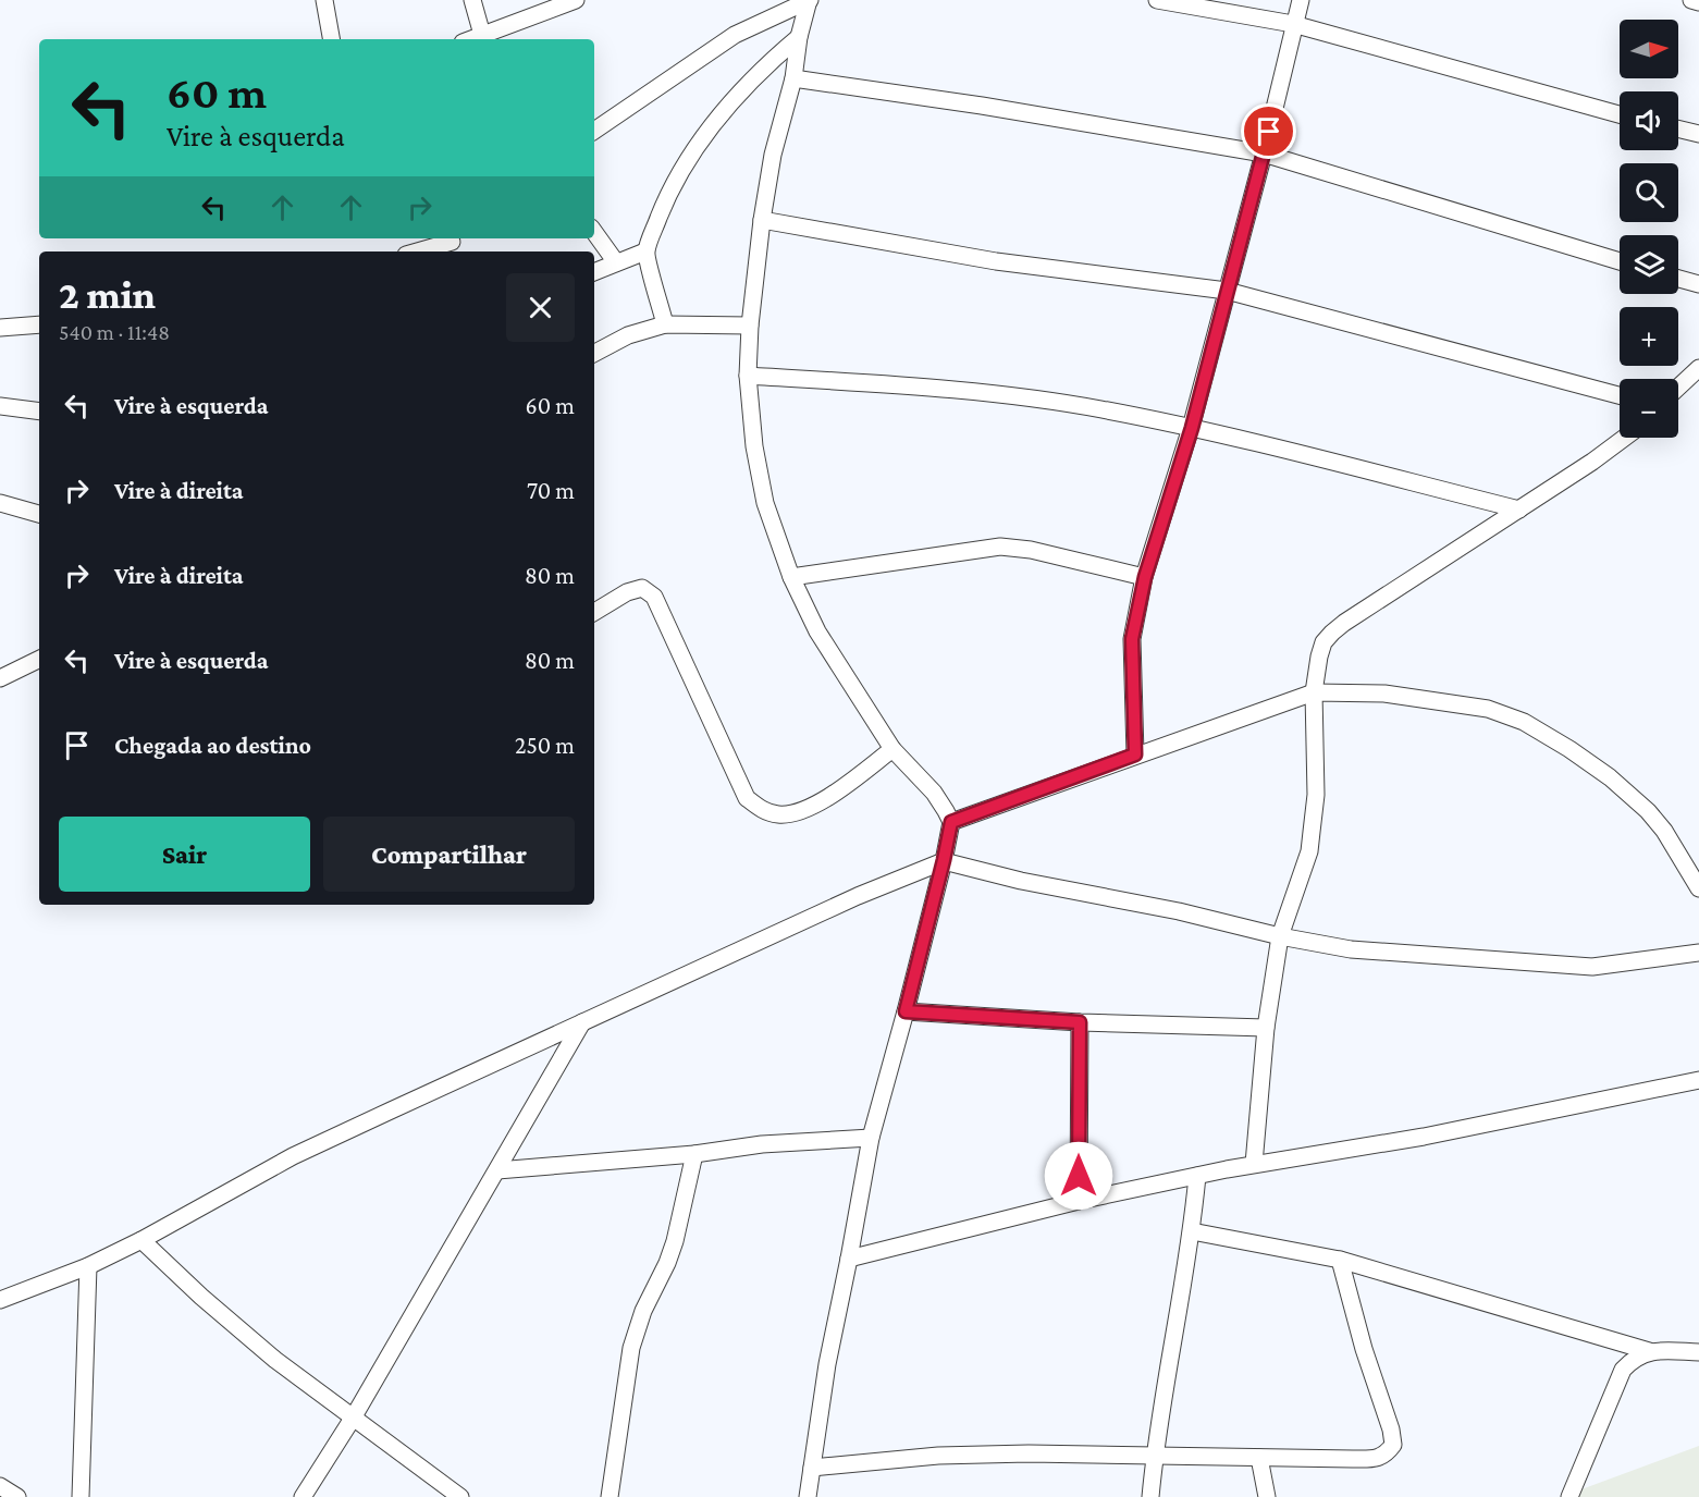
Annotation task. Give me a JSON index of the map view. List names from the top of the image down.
{
  "north": "right",
  "page": {
    "map_buttons": ["+", "−"],
    "turn": ["60 m", "Vire à esquerda"],
    "heading": ["2 min", "540 m · 11:48"],
    "list": [
      {
        "name": "Vire à esquerda",
        "value": "60 m"
      },
      {
        "name": "Vire à direita",
        "value": "70 m"
      },
      {
        "name": "Vire à direita",
        "value": "80 m"
      },
      {
        "name": "Vire à esquerda",
        "value": "80 m"
      },
      {
        "name": "Chegada ao destino",
        "value": "250 m"
      }
    ],
    "buttons": ["Sair", "Compartilhar"]
  }
}
